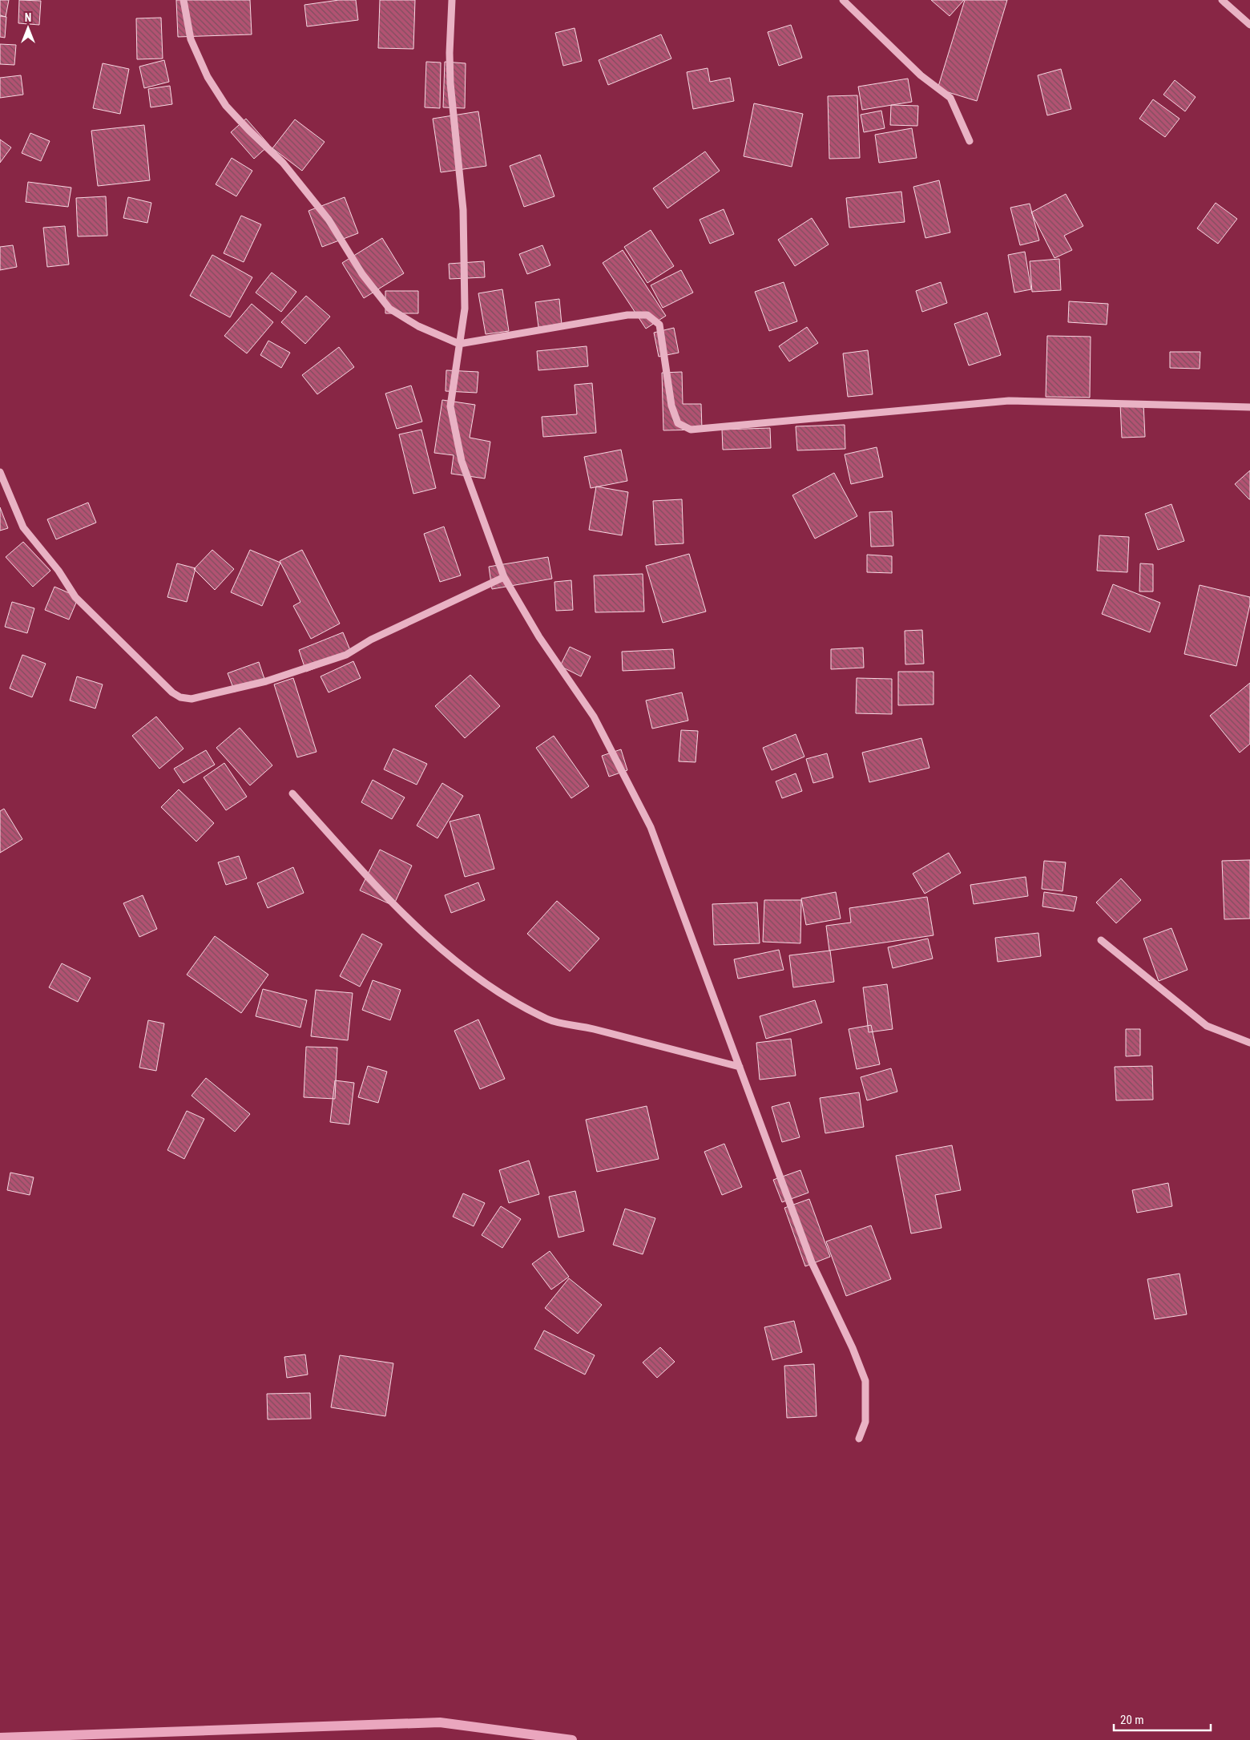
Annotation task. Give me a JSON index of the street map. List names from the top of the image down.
{
  "scale_bar": "20 m",
  "north": "top"
}
